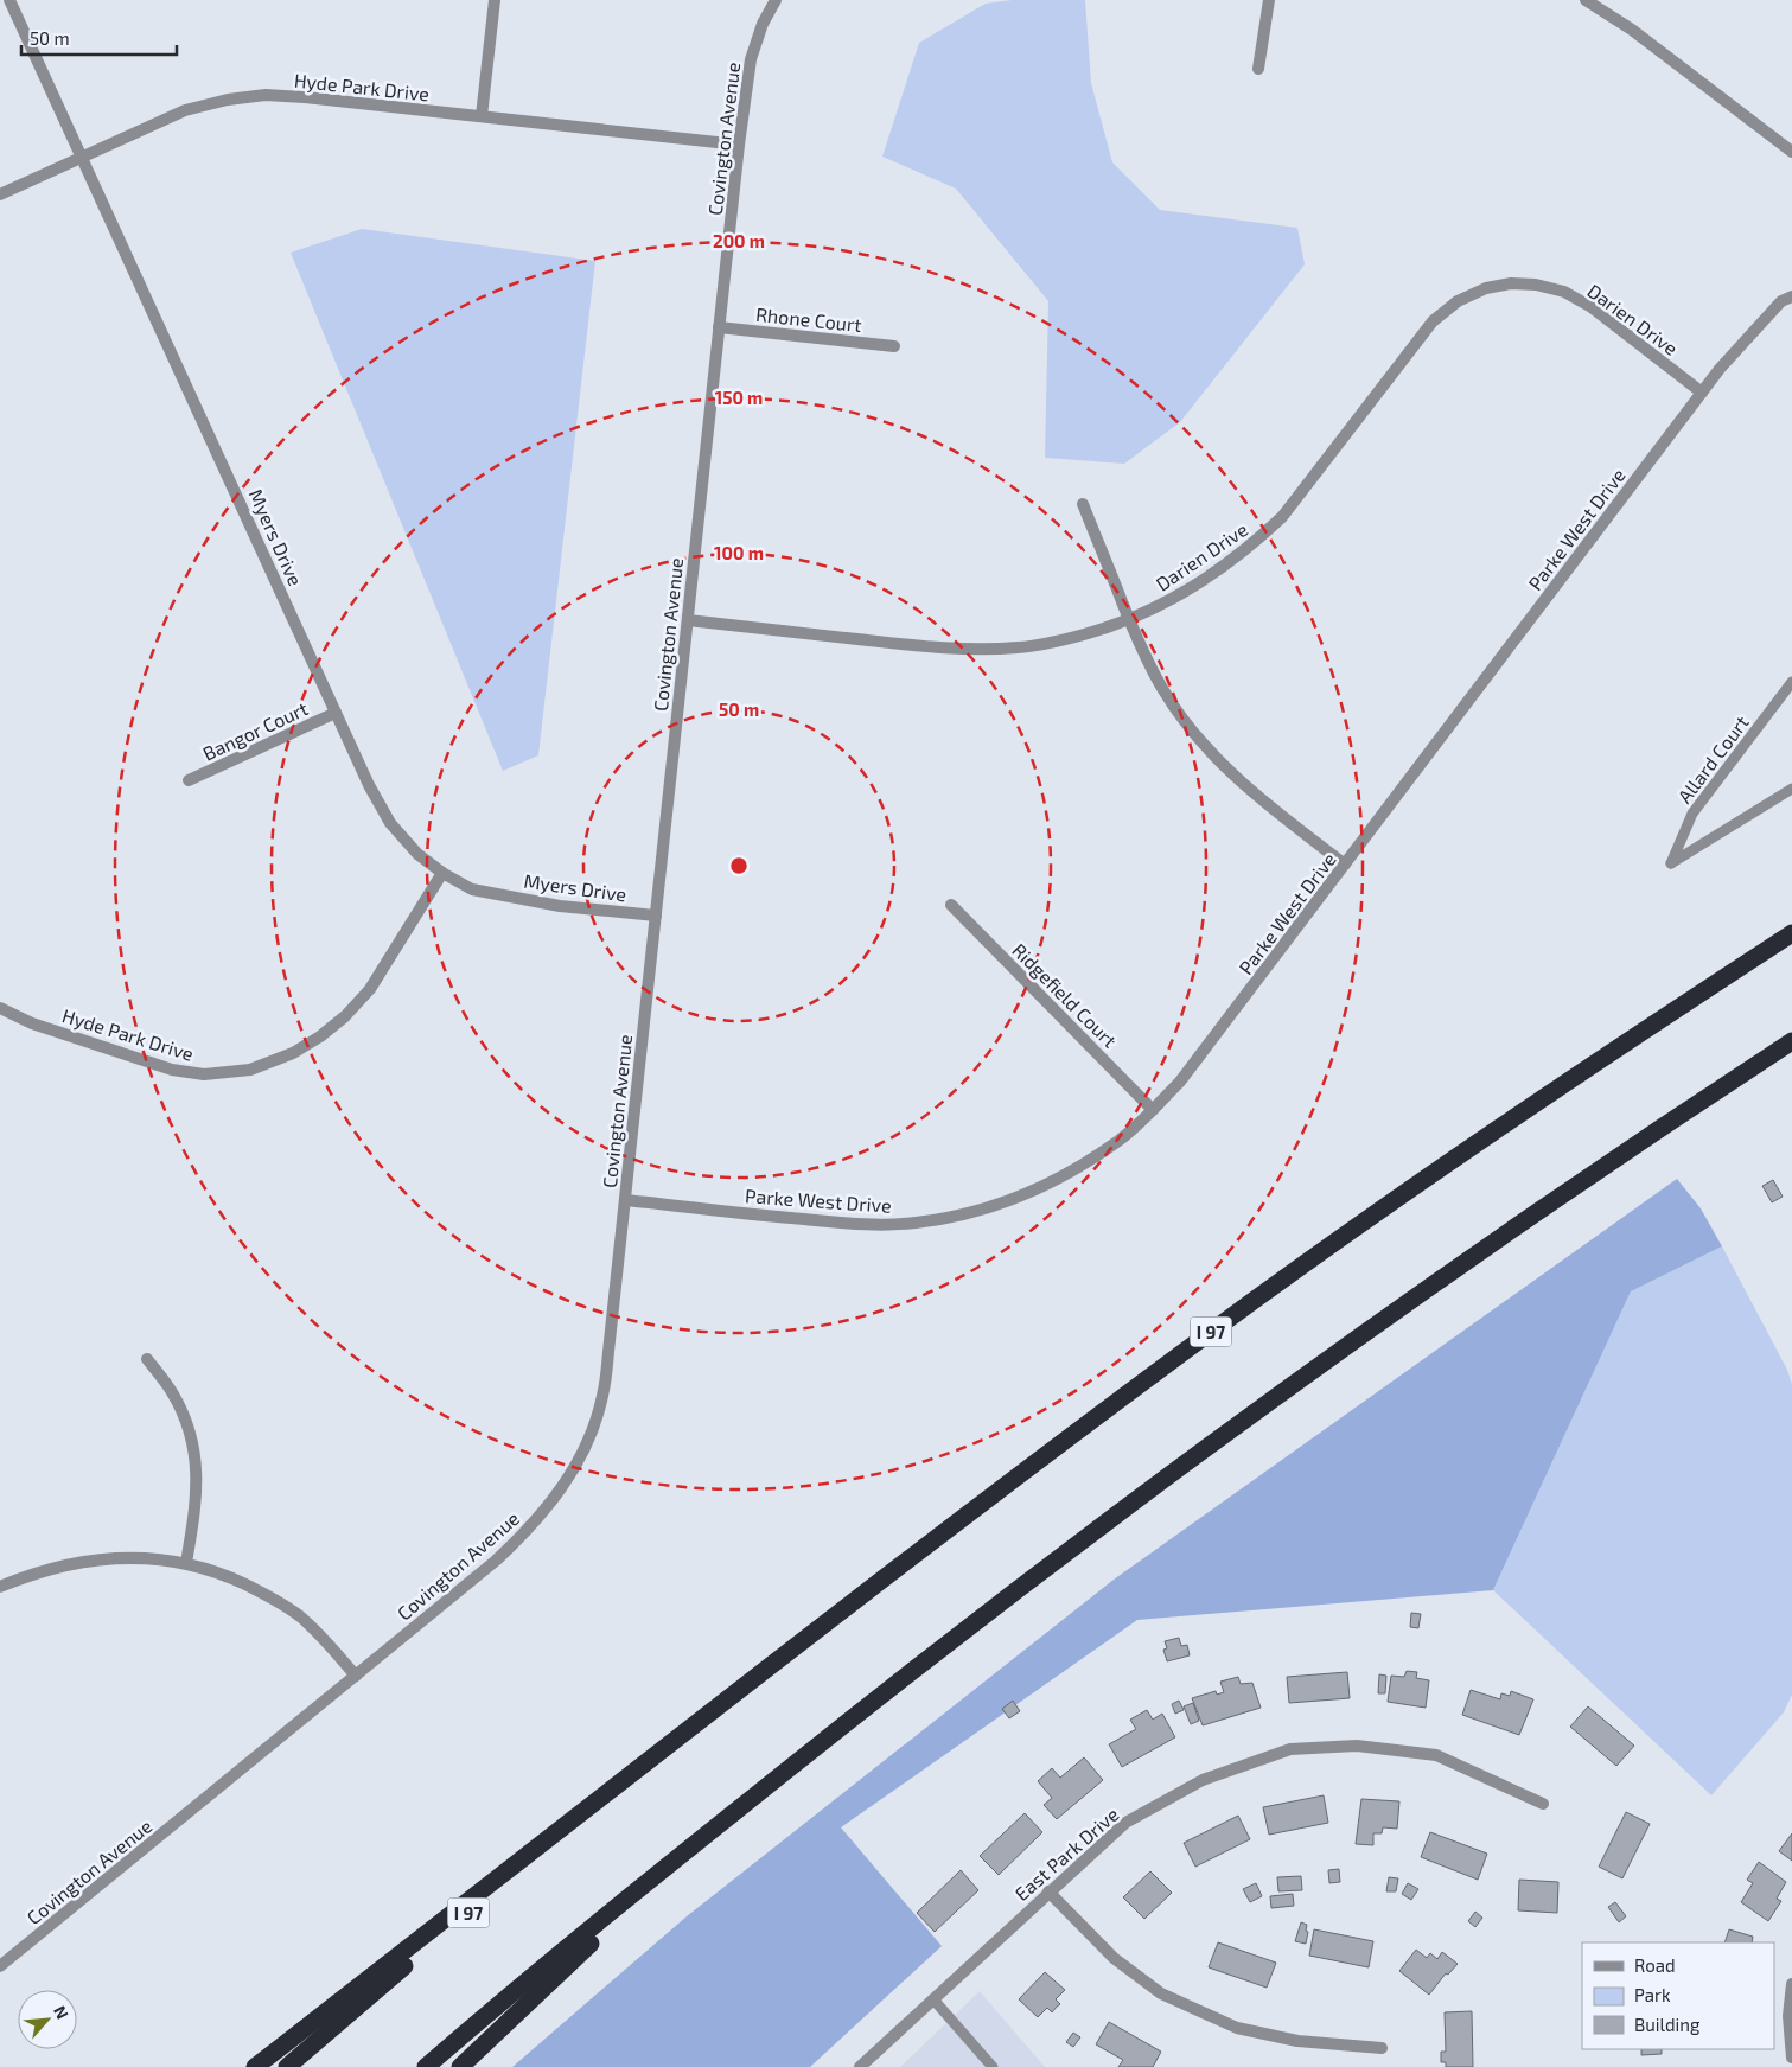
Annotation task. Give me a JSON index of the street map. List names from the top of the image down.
{
  "streets": {
    "highway": ["I 97"],
    "street": [
      "Hyde Park Drive",
      "Covington Avenue",
      "Rhone Court",
      "Darien Drive",
      "Parke West Drive",
      "Myers Drive",
      "Bangor Court",
      "Ridgefield Court",
      "East Park Drive"
    ],
    "lane": ["Allard Court"]
  },
  "crossings": [
    ["Hyde Park Drive", "Covington Avenue"],
    ["Hyde Park Drive", "Myers Drive"],
    ["Covington Avenue", "Rhone Court"],
    ["Covington Avenue", "Darien Drive"],
    ["Covington Avenue", "Parke West Drive"],
    ["Covington Avenue", "Myers Drive"],
    ["Darien Drive", "Parke West Drive"],
    ["Parke West Drive", "Ridgefield Court"],
    ["Myers Drive", "Bangor Court"]
  ],
  "legend": ["Road", "Park", "Building"],
  "scale_bar": "50 m",
  "north": "top right",
  "rings": [
    "200 m",
    "150 m",
    "100 m",
    "50 m"
  ]
}
